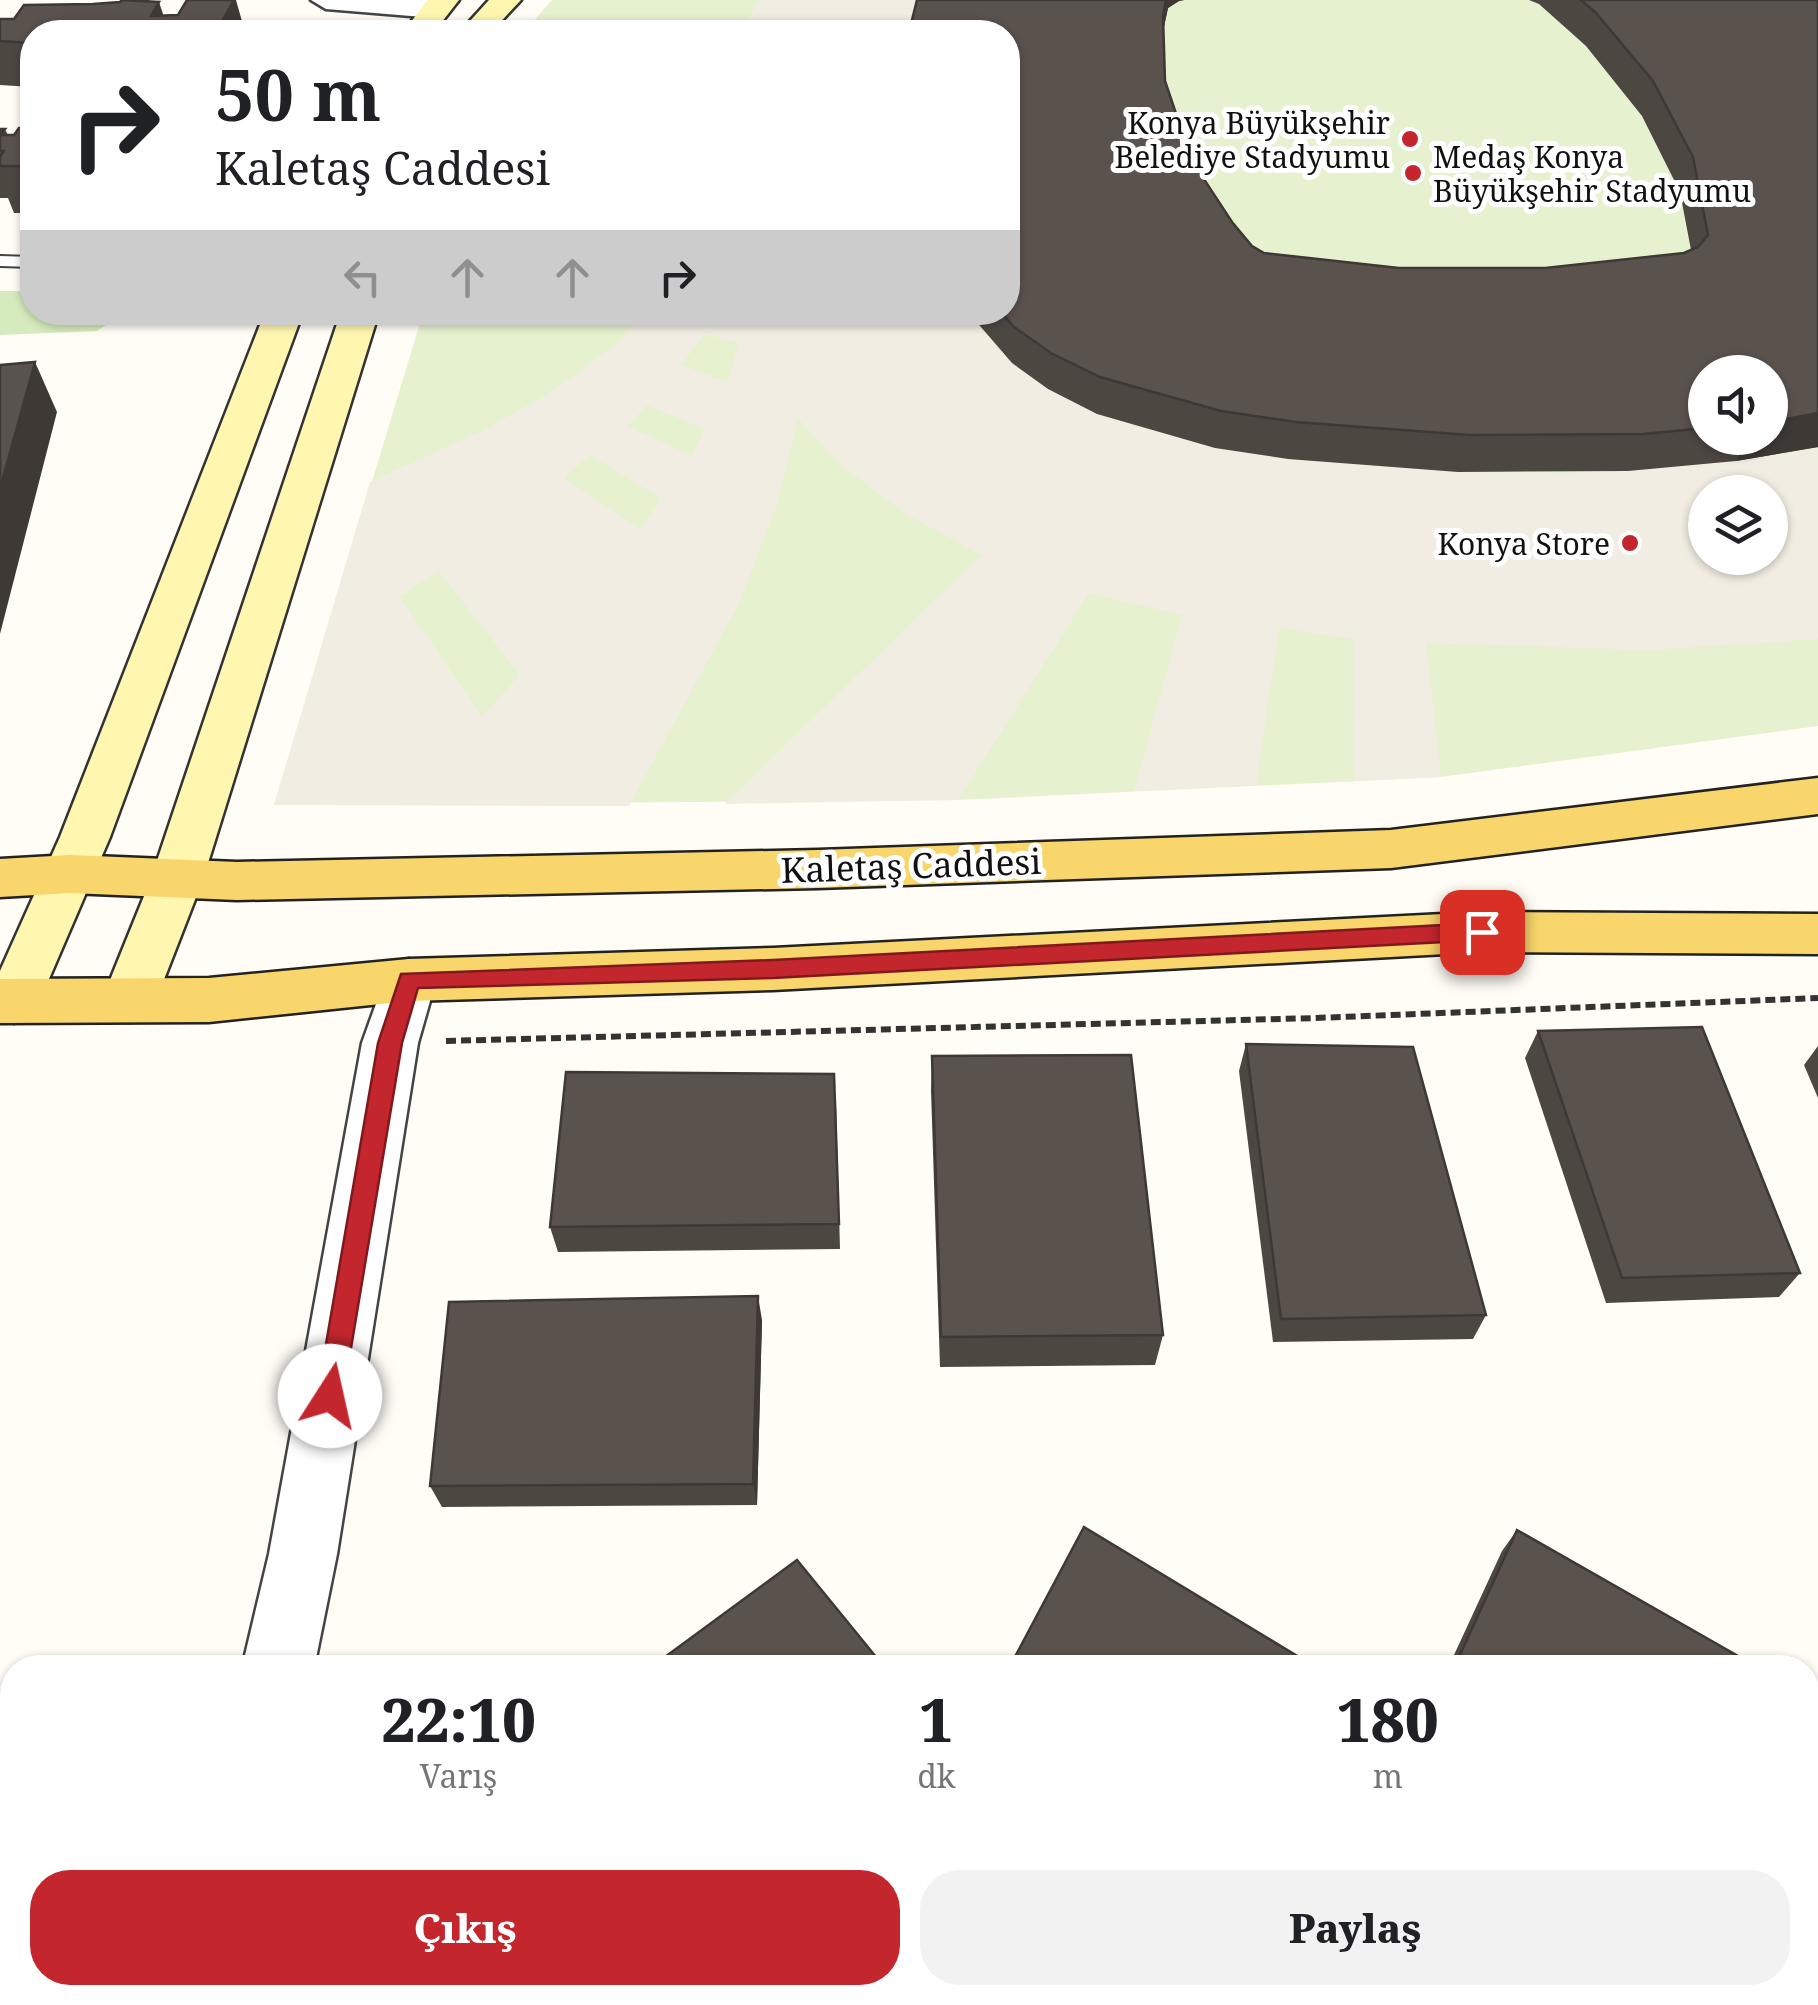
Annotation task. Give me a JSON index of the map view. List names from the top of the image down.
{
  "streets": {
    "main road": ["Kaletaş Caddesi"]
  },
  "places": ["Konya Büyükşehir Belediye Stadyumu", "Medaş Konya Büyükşehir Stadyumu", "Konya Store"],
  "page": {
    "turn": ["50 m", "Kaletaş Caddesi"],
    "eta": [
      "22:10",
      "Varış",
      "1",
      "dk",
      "180",
      "m"
    ],
    "buttons": ["Çıkış", "Paylaş"]
  }
}
